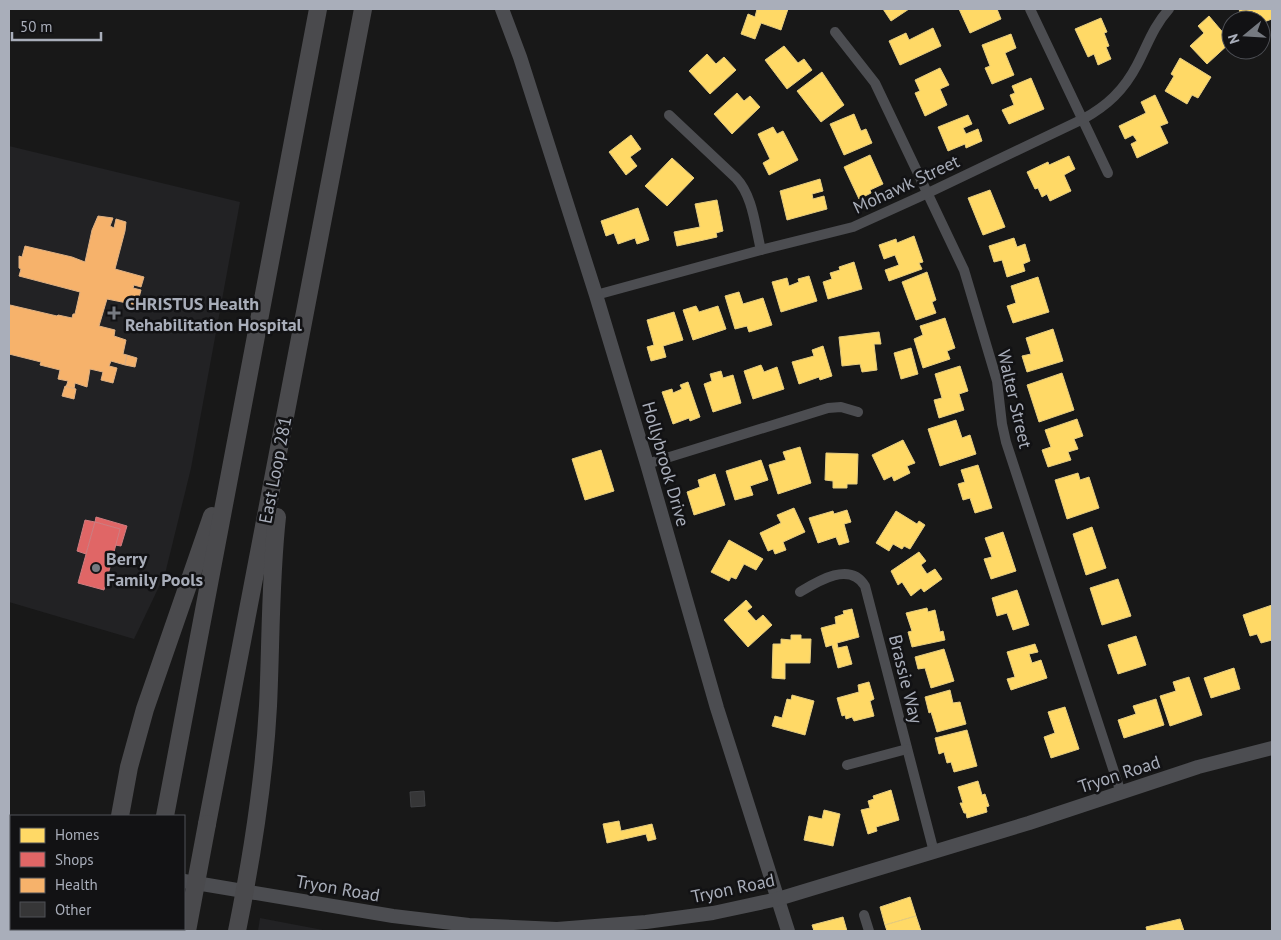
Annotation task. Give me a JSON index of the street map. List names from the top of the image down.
{
  "streets": {
    "highway": ["East Loop 281"],
    "street": [
      "Mohawk Street",
      "Walter Street",
      "Hollybrook Drive",
      "Brassie Way",
      "Tryon Road"
    ]
  },
  "crossings": [
    ["Mohawk Street", "Walter Street"],
    ["Mohawk Street", "Hollybrook Drive"],
    ["Walter Street", "Tryon Road"],
    ["Hollybrook Drive", "Tryon Road"],
    ["Brassie Way", "Tryon Road"]
  ],
  "places": {
    "health": ["CHRISTUS Health Rehabilitation Hospital"],
    "other": ["Berry Family Pools"]
  },
  "legend": [
    "Homes",
    "Shops",
    "Health",
    "Other"
  ],
  "scale_bar": "50 m",
  "north": "left"
}
